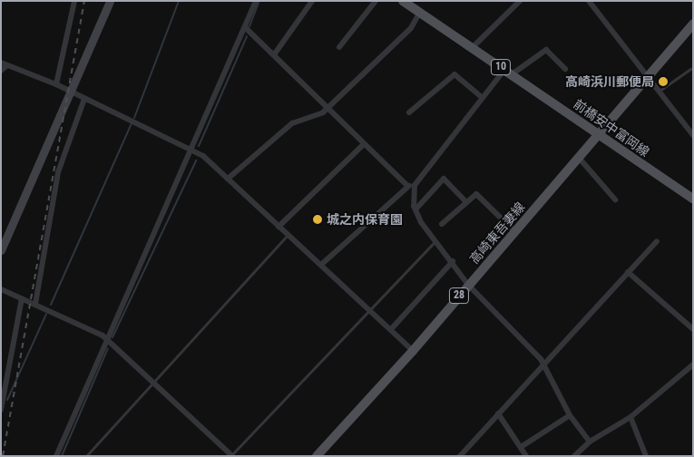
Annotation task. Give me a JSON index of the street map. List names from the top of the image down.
{
  "streets": {
    "main road": [
      "10",
      "前橋安中富岡線",
      "高崎東吾妻線",
      "28"
    ]
  },
  "crossings": [
    ["前橋安中富岡線", "高崎東吾妻線"]
  ],
  "places": ["高崎浜川郵便局", "城之内保育園"]
}
